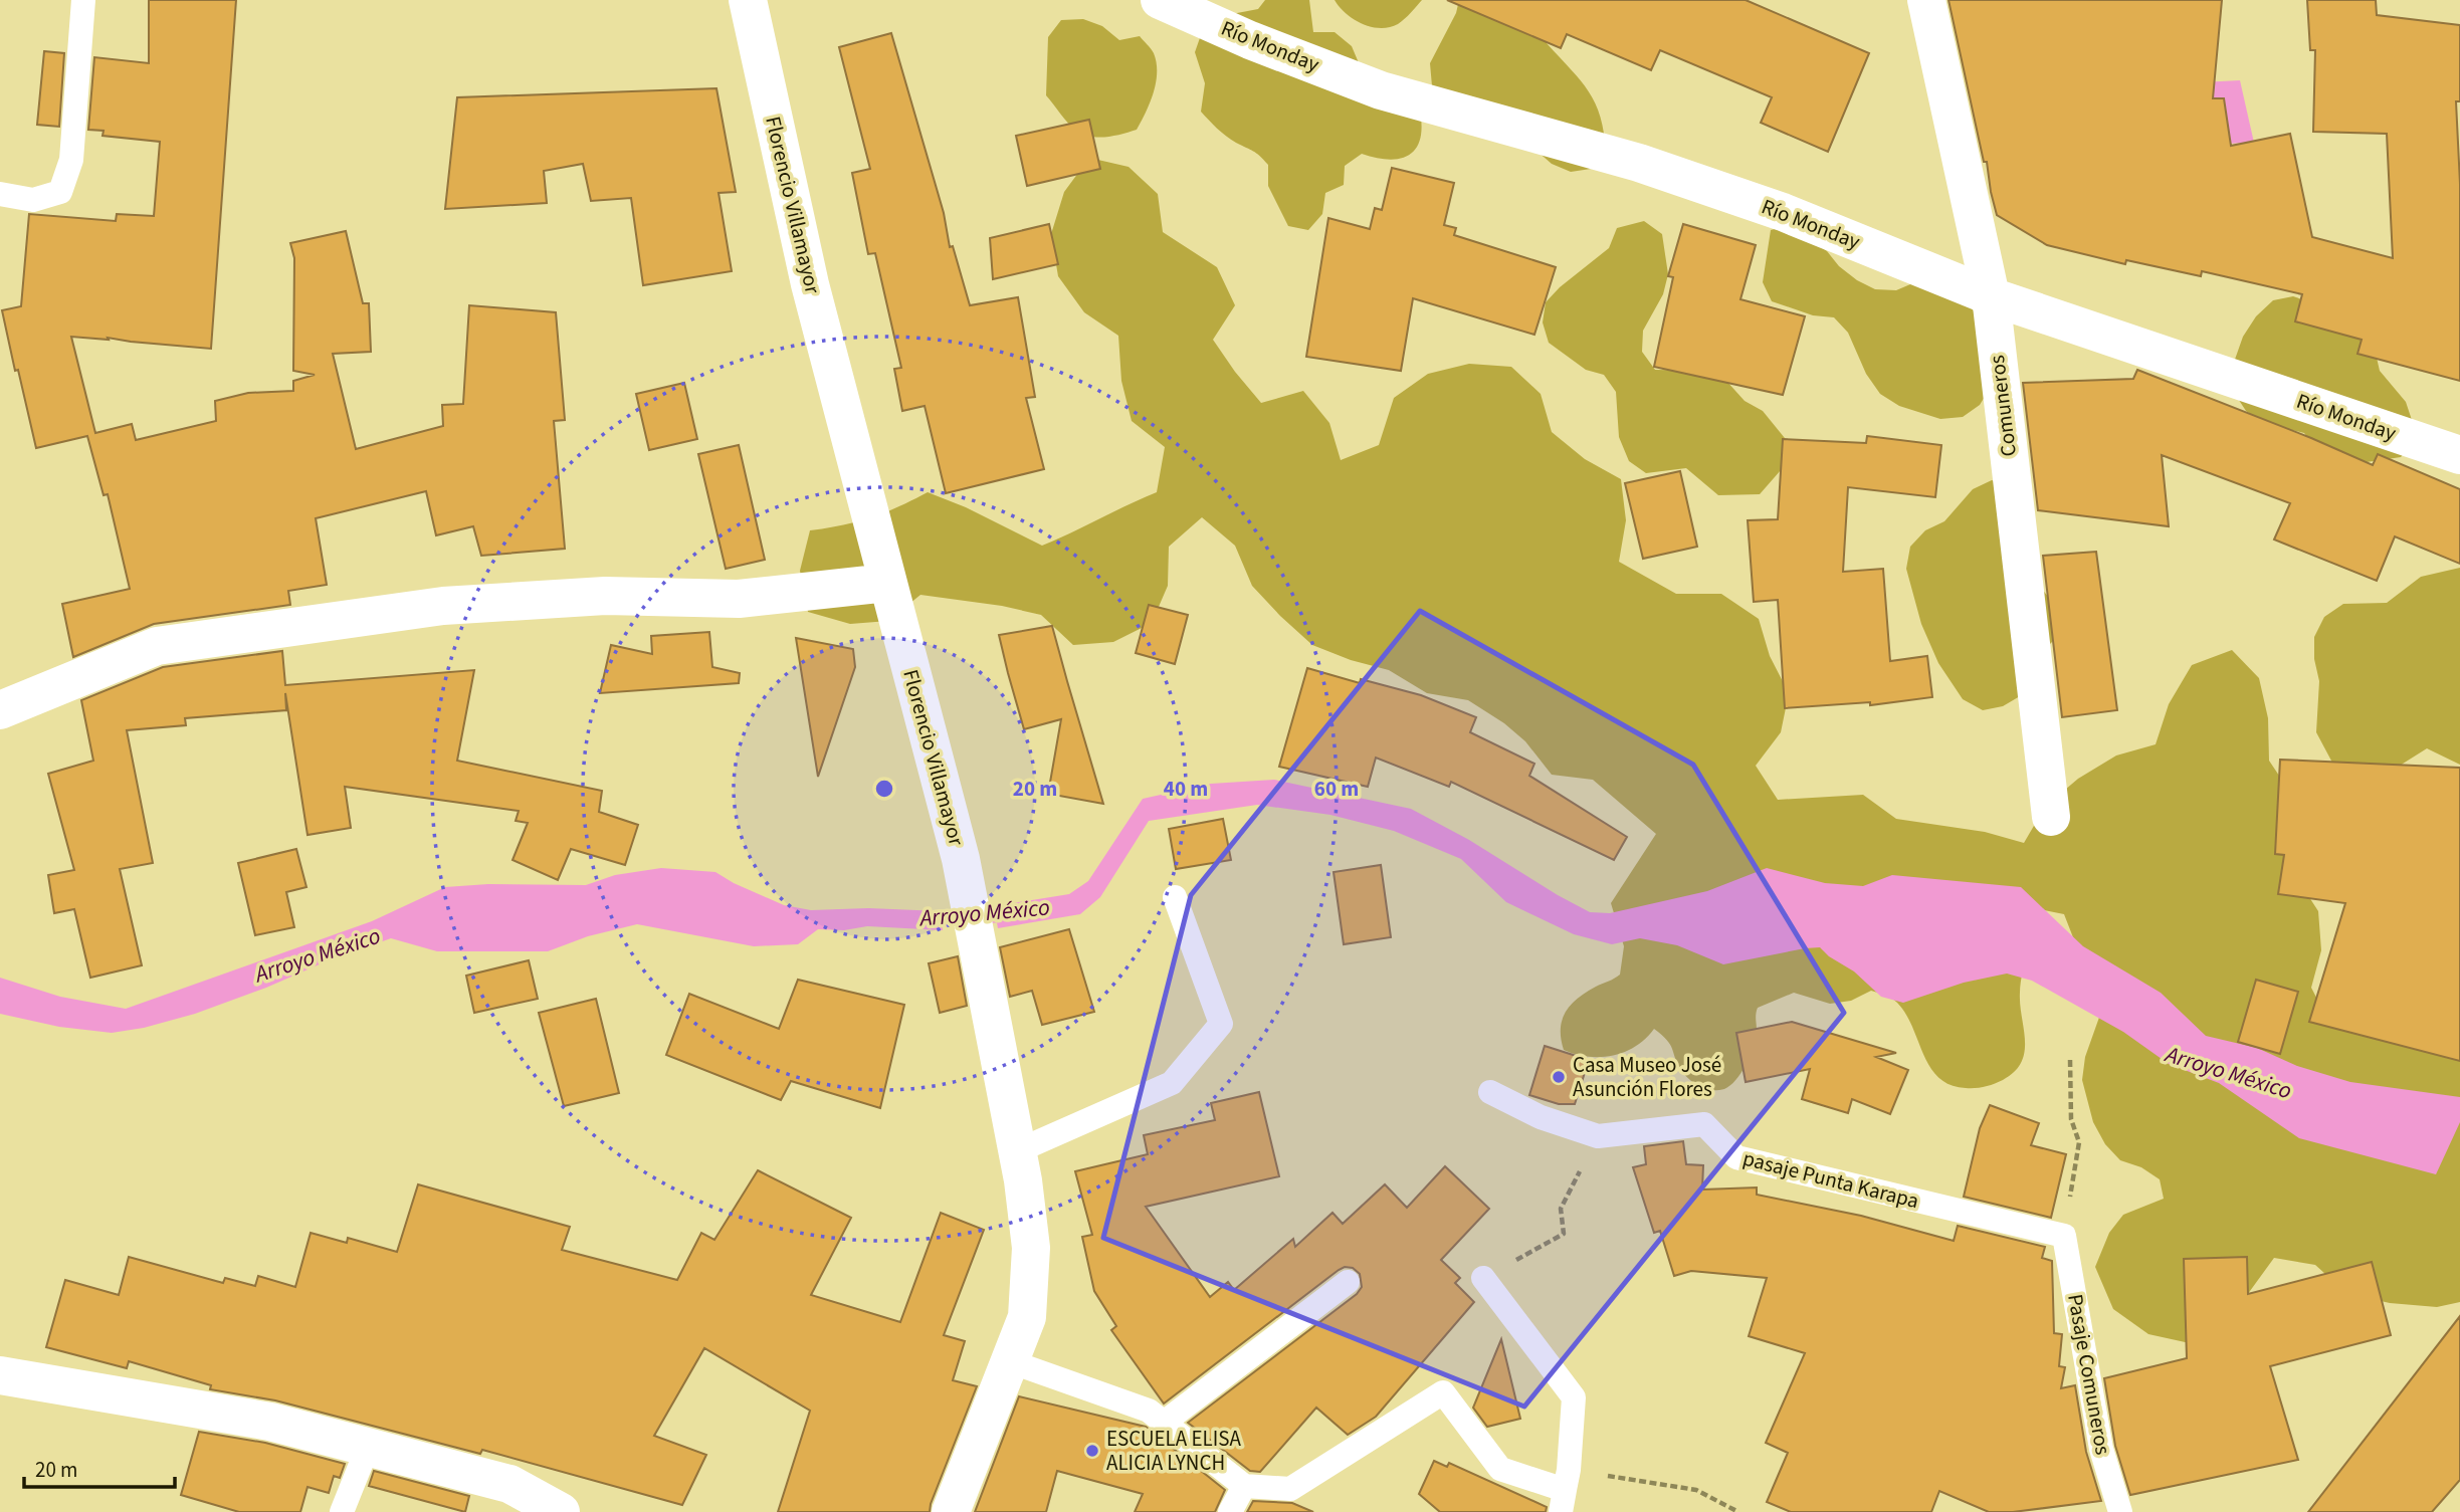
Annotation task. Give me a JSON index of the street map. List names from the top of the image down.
{
  "streets": {
    "street": ["Río Monday", "Florencio Villamayor", "Comuneros"],
    "lane": ["pasaje Punta Karapa", "Pasaje Comuneros"]
  },
  "crossings": [
    ["Río Monday", "Comuneros"],
    ["pasaje Punta Karapa", "Pasaje Comuneros"]
  ],
  "water": ["Arroyo México"],
  "places": ["Casa Museo José Asunción Flores", "ESCUELA ELISA ALICIA LYNCH"],
  "scale_bar": "20 m",
  "rings": ["20 m", "40 m", "60 m"]
}
